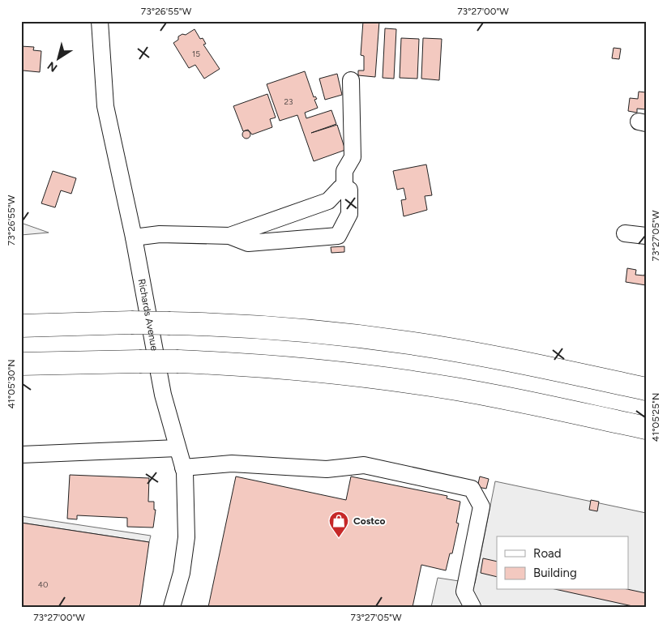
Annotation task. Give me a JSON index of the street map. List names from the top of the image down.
{
  "streets": {
    "street": ["Richards Avenue"]
  },
  "places": {
    "shop": ["Costco"]
  },
  "house_numbers": ["15", "23", "40"],
  "legend": ["Road", "Building"],
  "north": "bottom left",
  "coordinates": [
    "73°26'55\"W",
    "73°27'00\"W",
    "73°27'05\"W",
    "41°05'30\"N",
    "41°05'25\"N"
  ]
}
